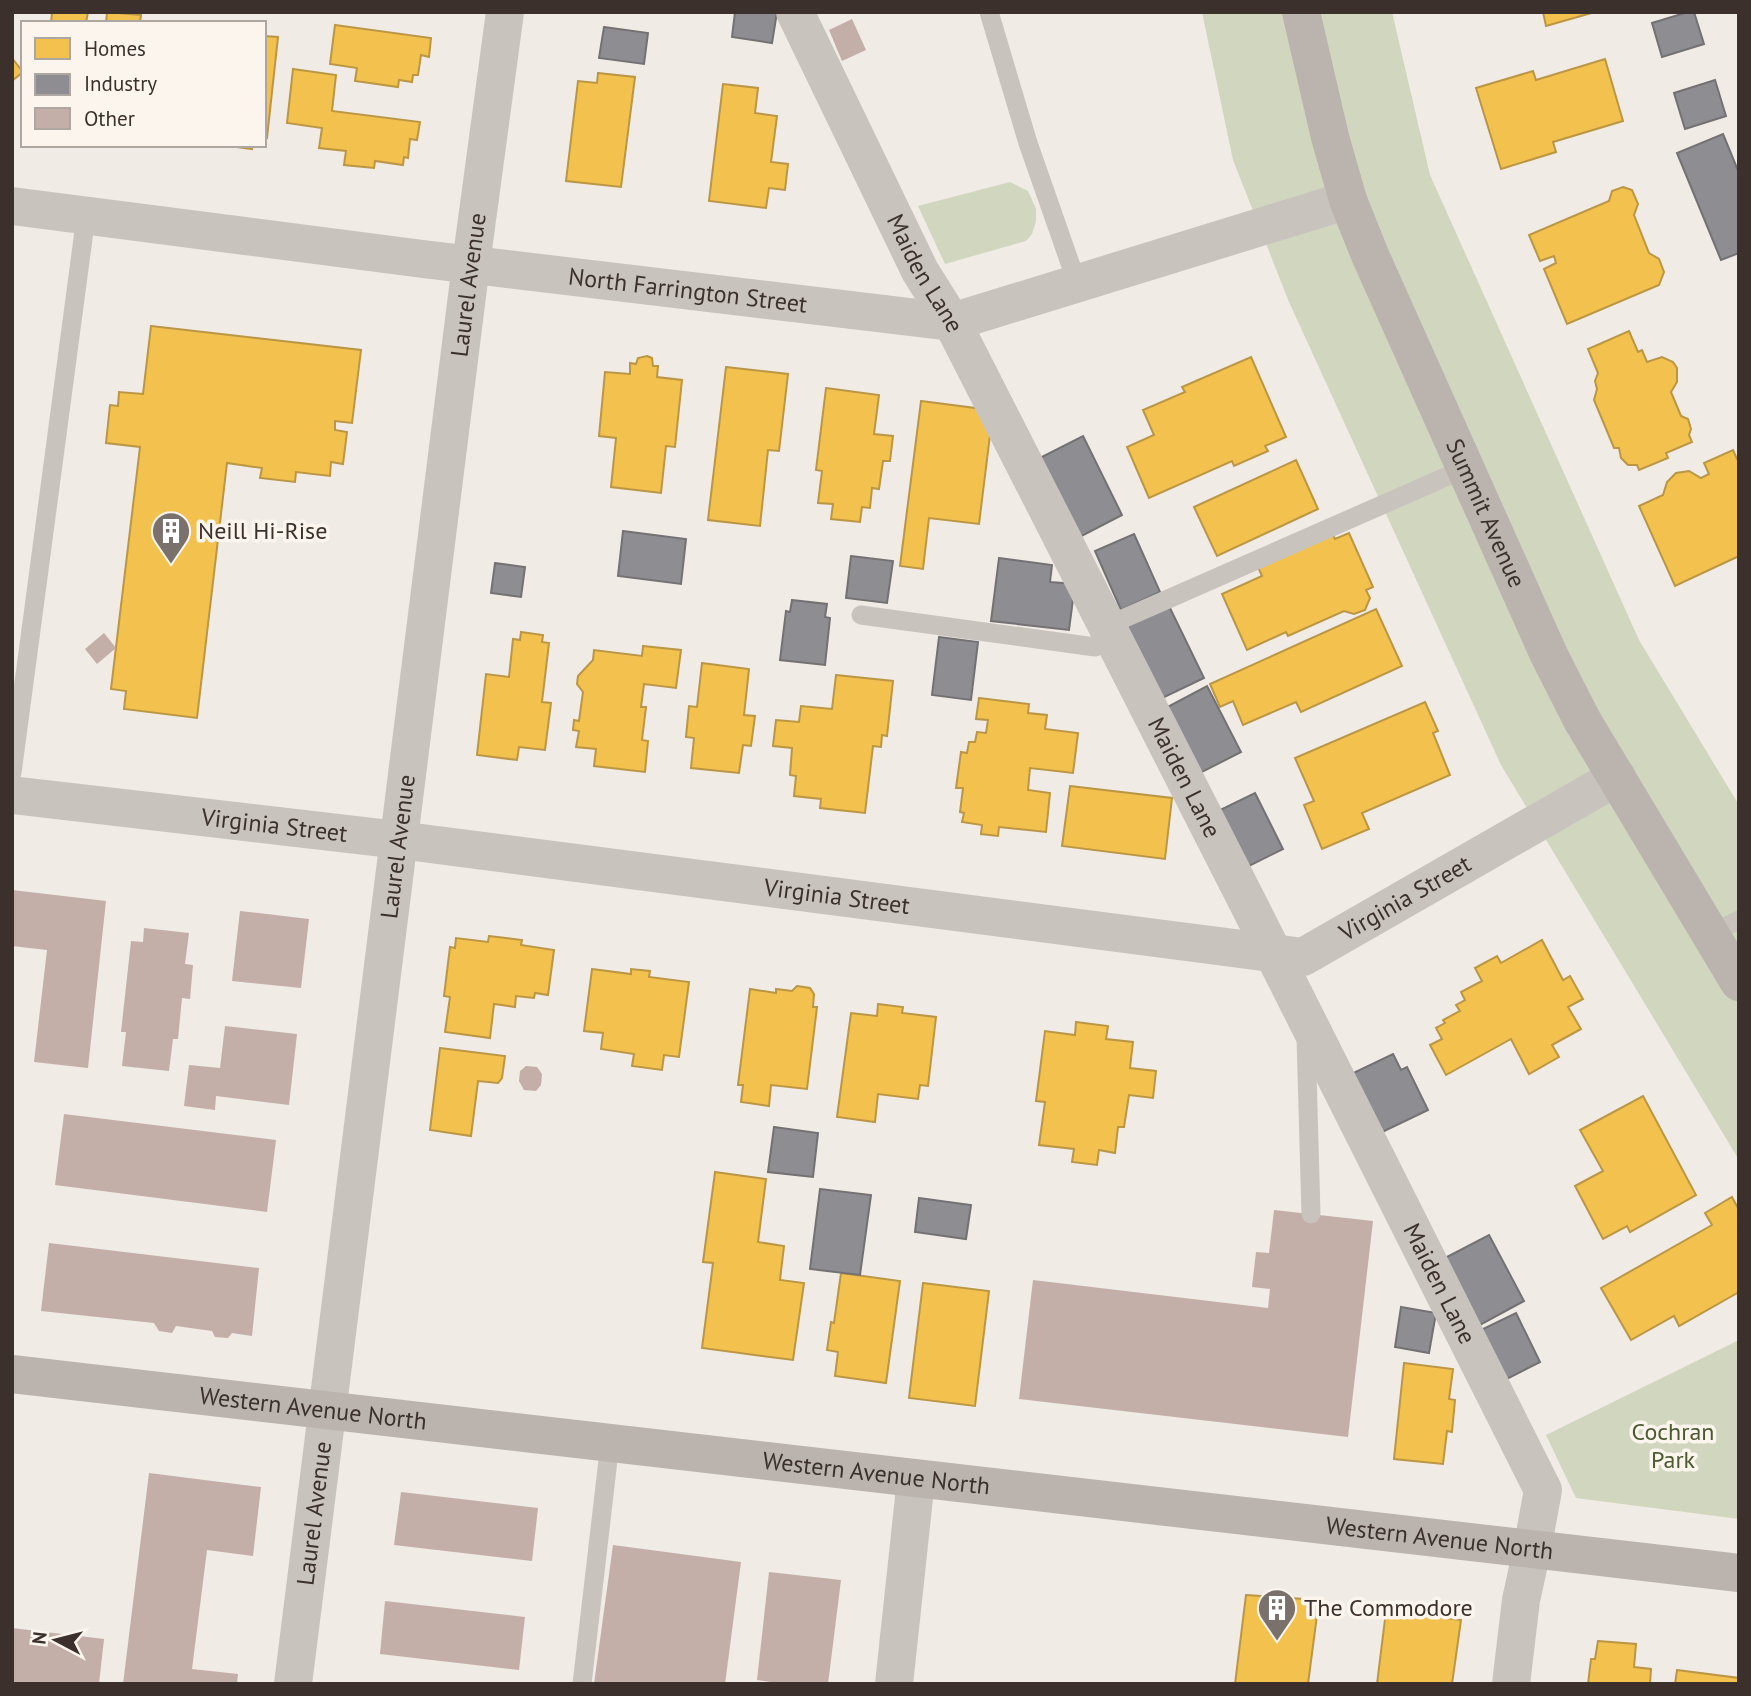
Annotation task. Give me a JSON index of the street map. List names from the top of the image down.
{
  "streets": {
    "street": [
      "Maiden Lane",
      "Laurel Avenue",
      "North Farrington Street",
      "Summit Avenue",
      "Virginia Street",
      "Western Avenue North"
    ]
  },
  "crossings": [
    ["Maiden Lane", "North Farrington Street"],
    ["Maiden Lane", "Virginia Street"],
    ["Maiden Lane", "Western Avenue North"],
    ["Laurel Avenue", "North Farrington Street"],
    ["Laurel Avenue", "Virginia Street"],
    ["Laurel Avenue", "Western Avenue North"],
    ["North Farrington Street", "Summit Avenue"],
    ["Summit Avenue", "Virginia Street"]
  ],
  "parks": ["Cochran Park"],
  "places": {
    "building": ["Neill Hi-Rise", "The Commodore"]
  },
  "legend": ["Homes", "Industry", "Other"],
  "north": "left"
}
